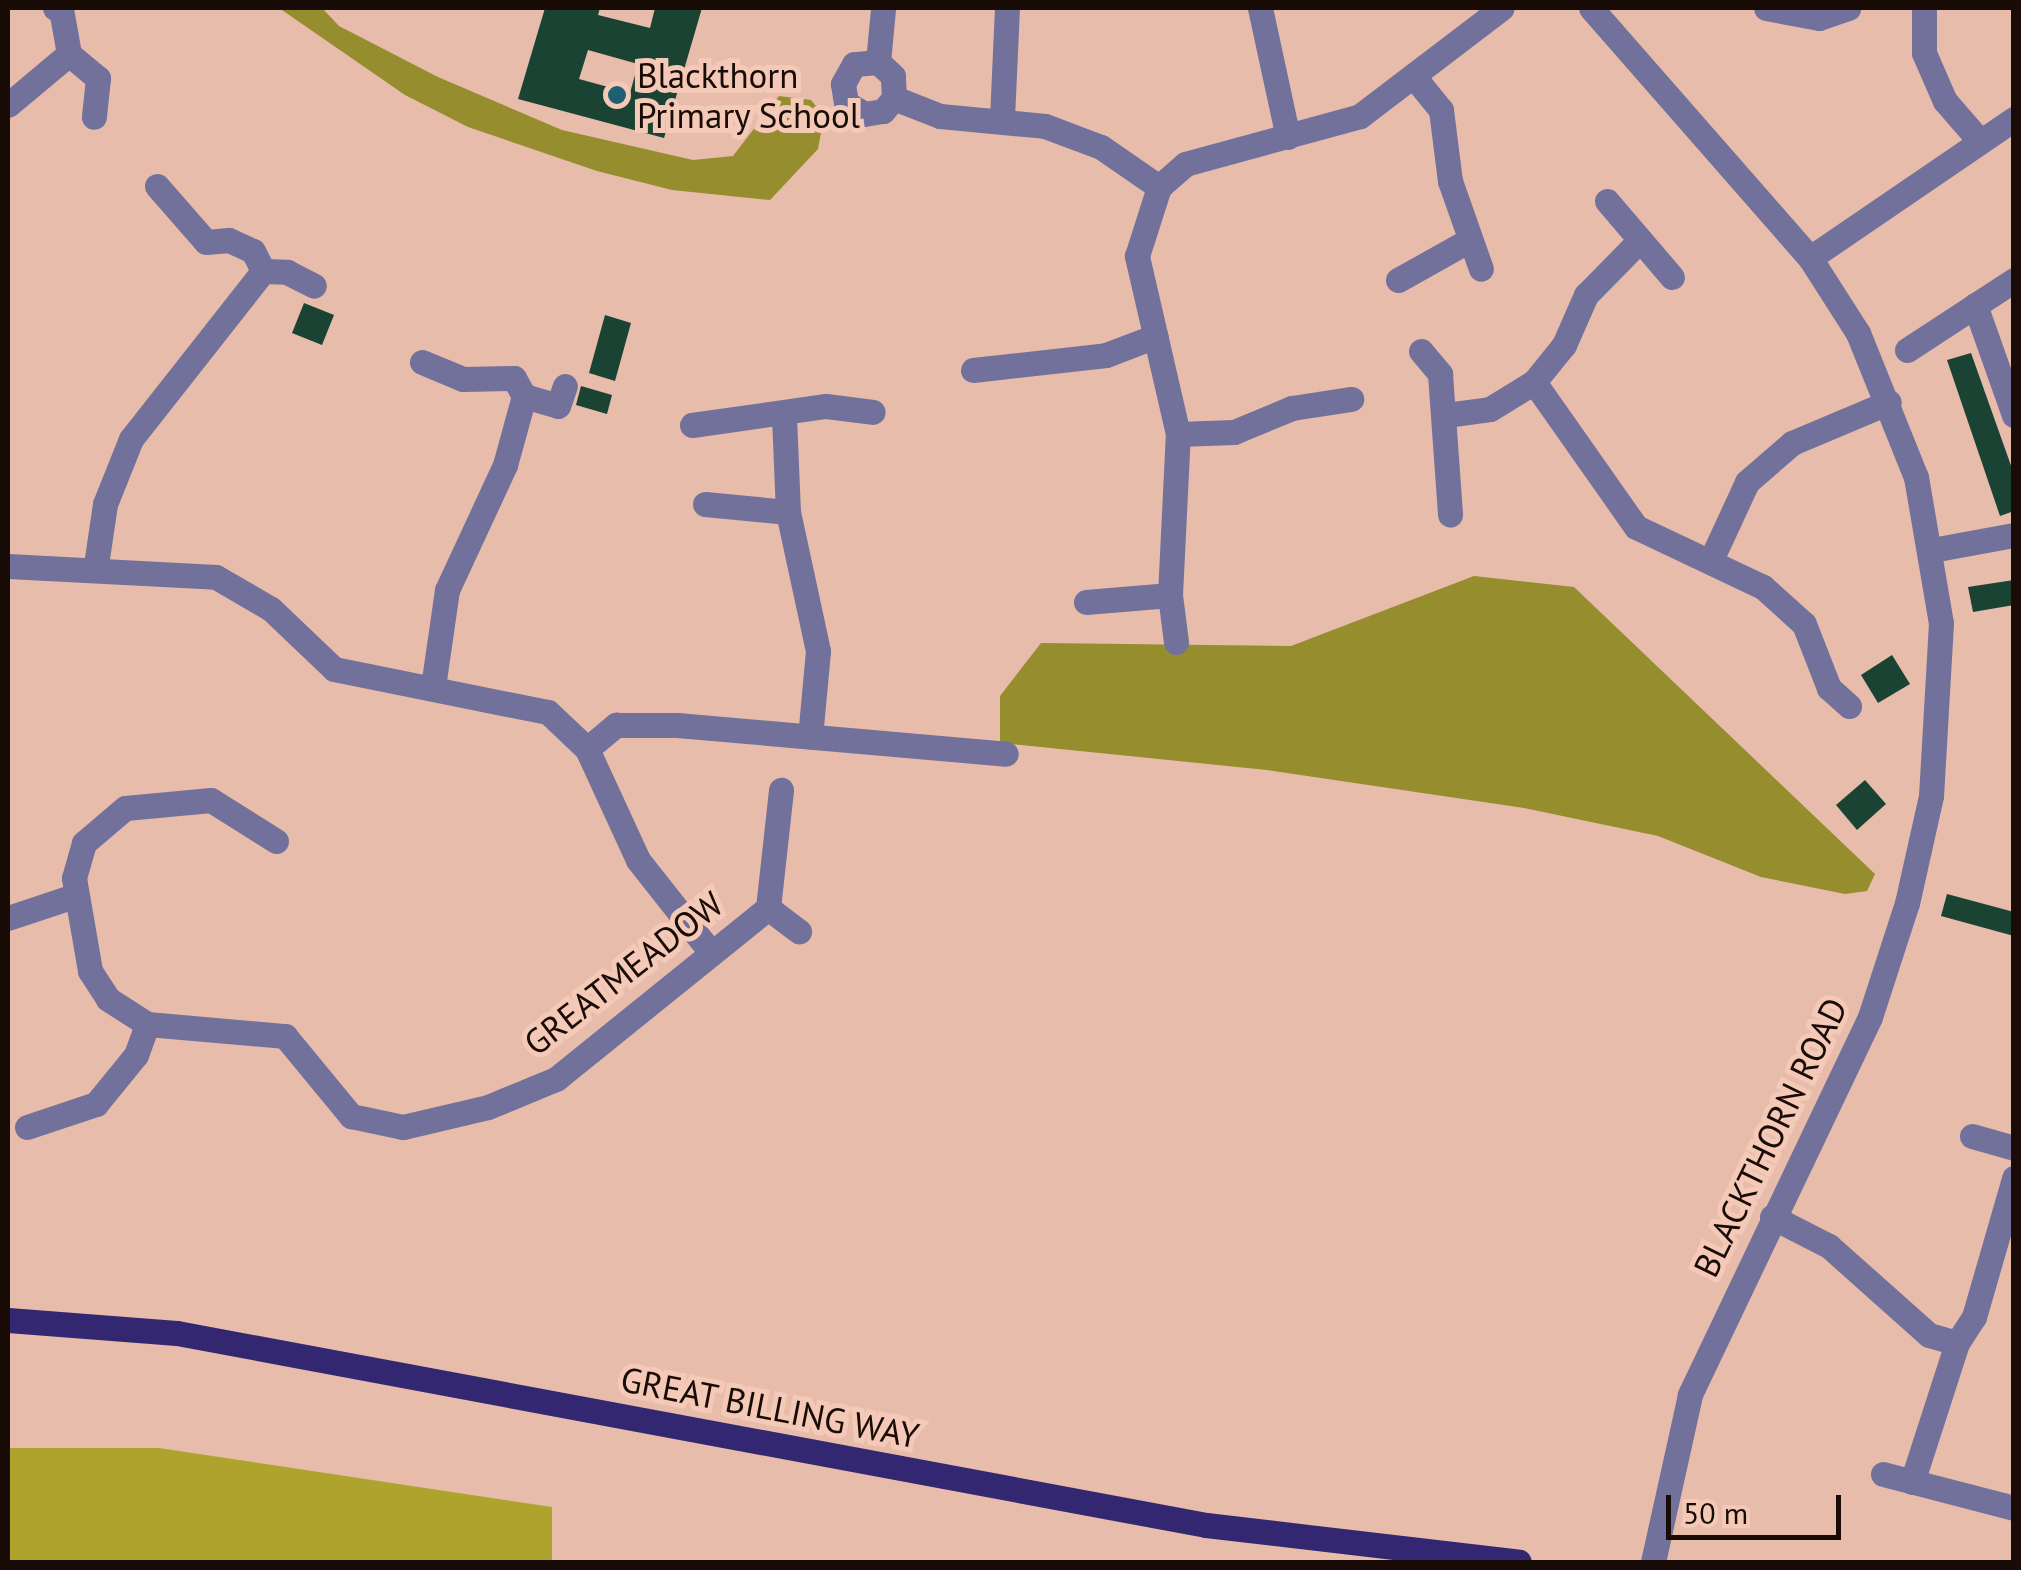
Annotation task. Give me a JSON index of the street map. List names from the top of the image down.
{
  "streets": {
    "main road": ["GREAT BILLING WAY"],
    "street": ["GREATMEADOW", "BLACKTHORN ROAD"]
  },
  "places": ["Blackthorn Primary School"],
  "scale_bar": "50 m"
}
